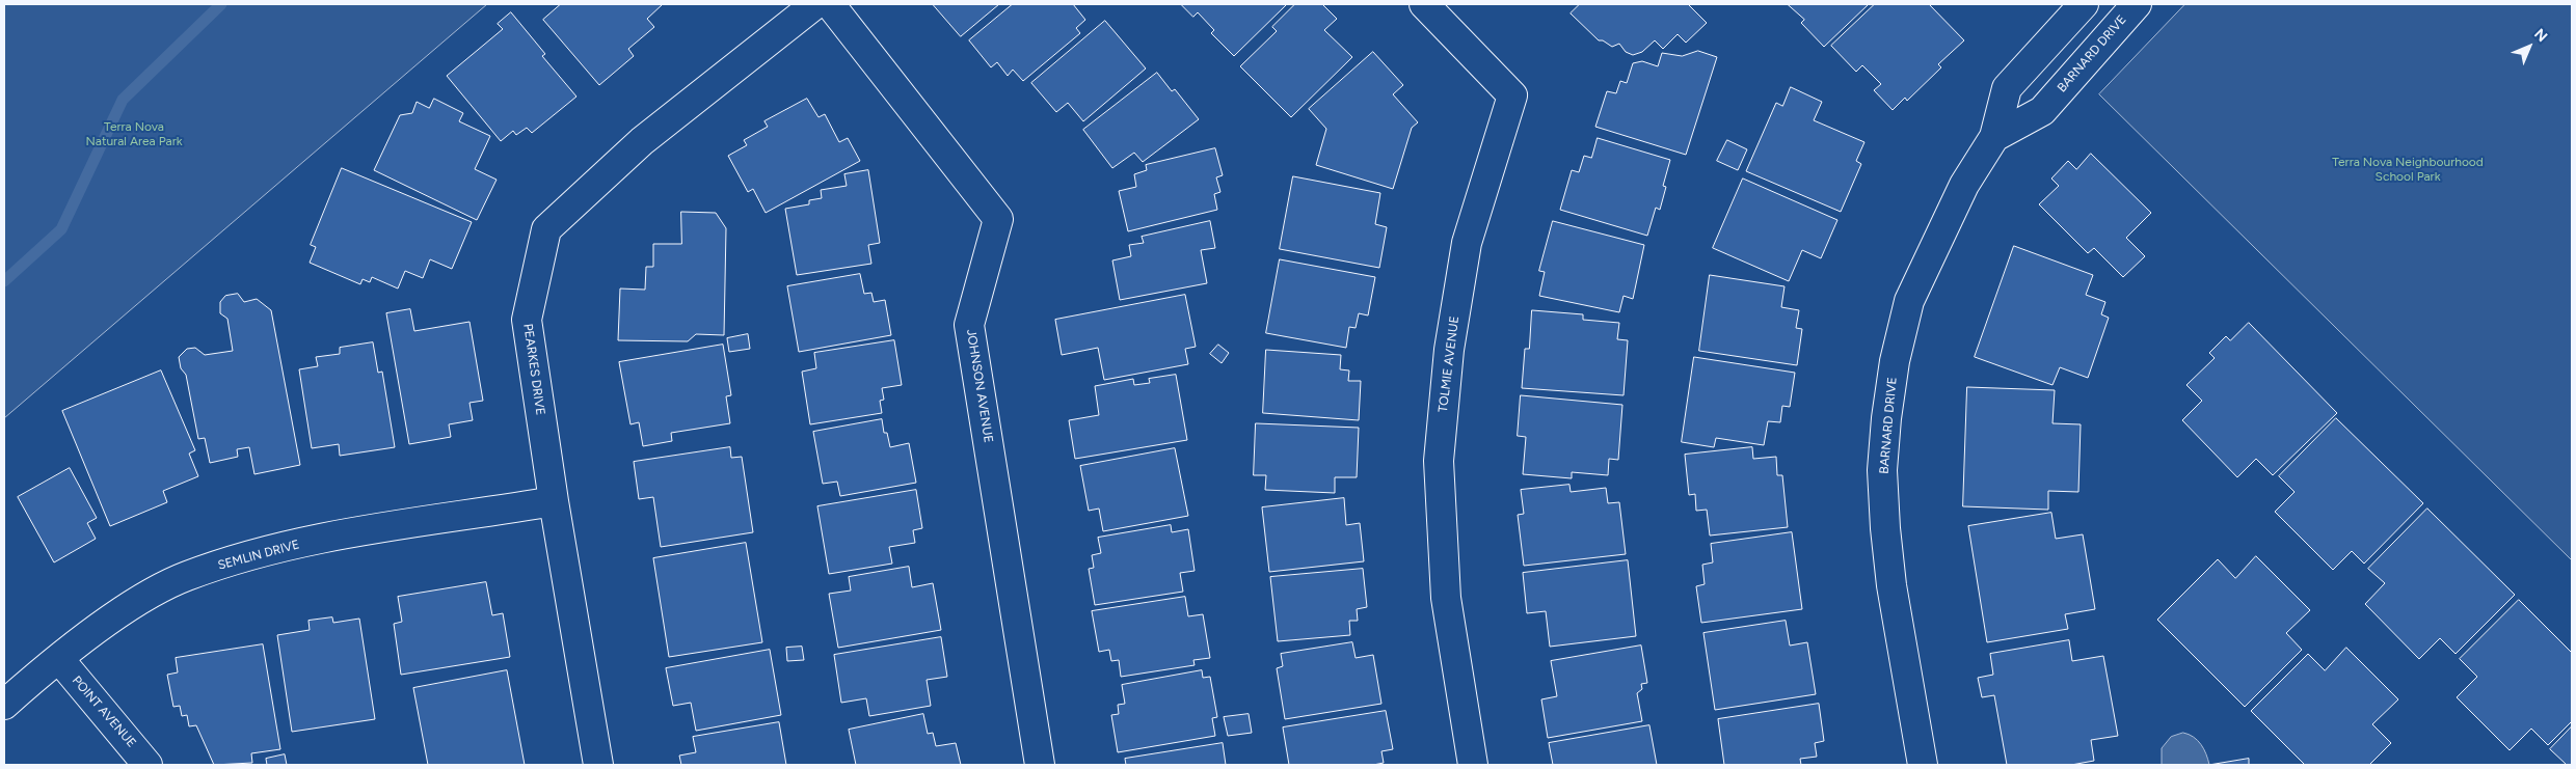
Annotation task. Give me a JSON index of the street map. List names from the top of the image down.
{
  "streets": {
    "street": [
      "BARNARD DRIVE",
      "TOLMIE AVENUE",
      "PEARKES DRIVE",
      "JOHNSON AVENUE",
      "SEMLIN DRIVE",
      "POINT AVENUE"
    ]
  },
  "crossings": [
    ["PEARKES DRIVE", "SEMLIN DRIVE"],
    ["SEMLIN DRIVE", "POINT AVENUE"]
  ],
  "parks": ["Terra Nova Natural Area Park", "Terra Nova Neighbourhood School Park"],
  "north": "top right"
}
